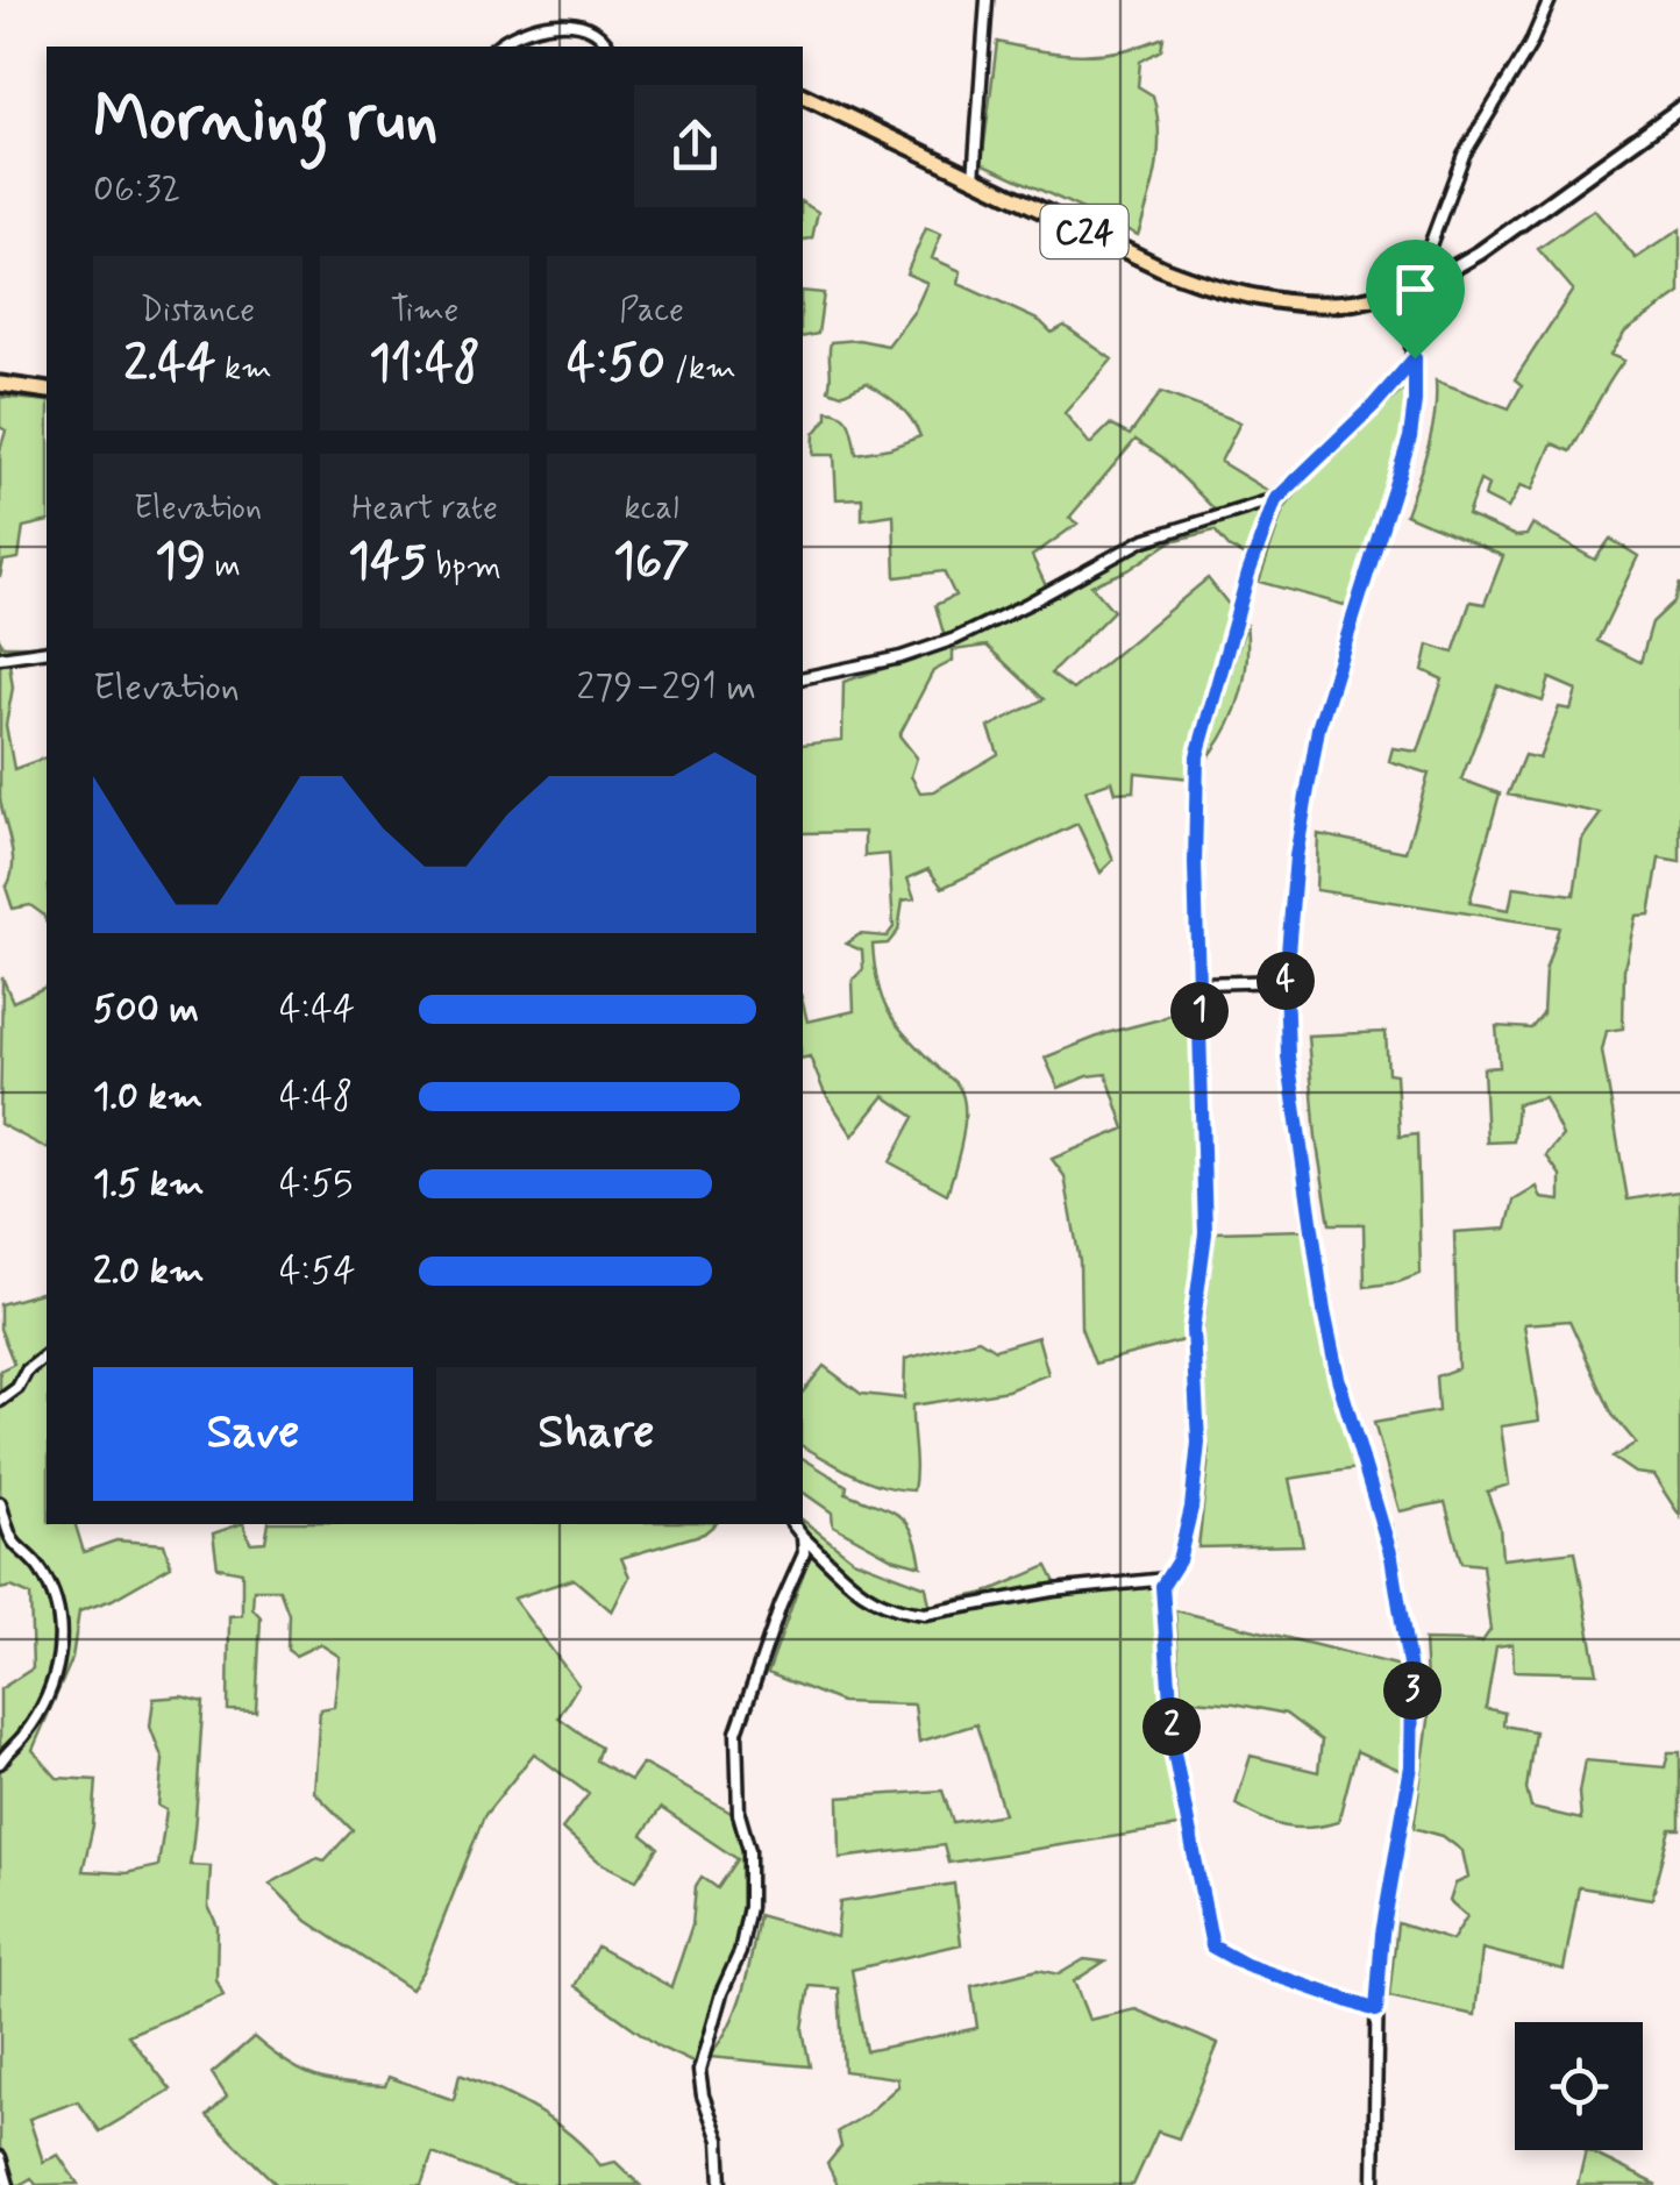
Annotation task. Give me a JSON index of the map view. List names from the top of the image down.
{
  "streets": {
    "main road": ["C24"]
  },
  "page": {
    "heading": ["Morning run", "06:32"],
    "stats": [
      ["Distance", "2.44 km"],
      ["Time", "11:48"],
      ["Pace", "4:50 /km"],
      ["Elevation", "19 m"],
      ["Heart rate", "145 bpm"],
      ["kcal", "167"]
    ],
    "chart": ["Elevation", "279–291 m"],
    "pins": [
      "4",
      "1",
      "3",
      "2"
    ],
    "list": [
      {
        "name": "500 m",
        "note": "4:44"
      },
      {
        "name": "1.0 km",
        "note": "4:48"
      },
      {
        "name": "1.5 km",
        "note": "4:55"
      },
      {
        "name": "2.0 km",
        "note": "4:54"
      }
    ],
    "buttons": ["Save", "Share"]
  }
}
